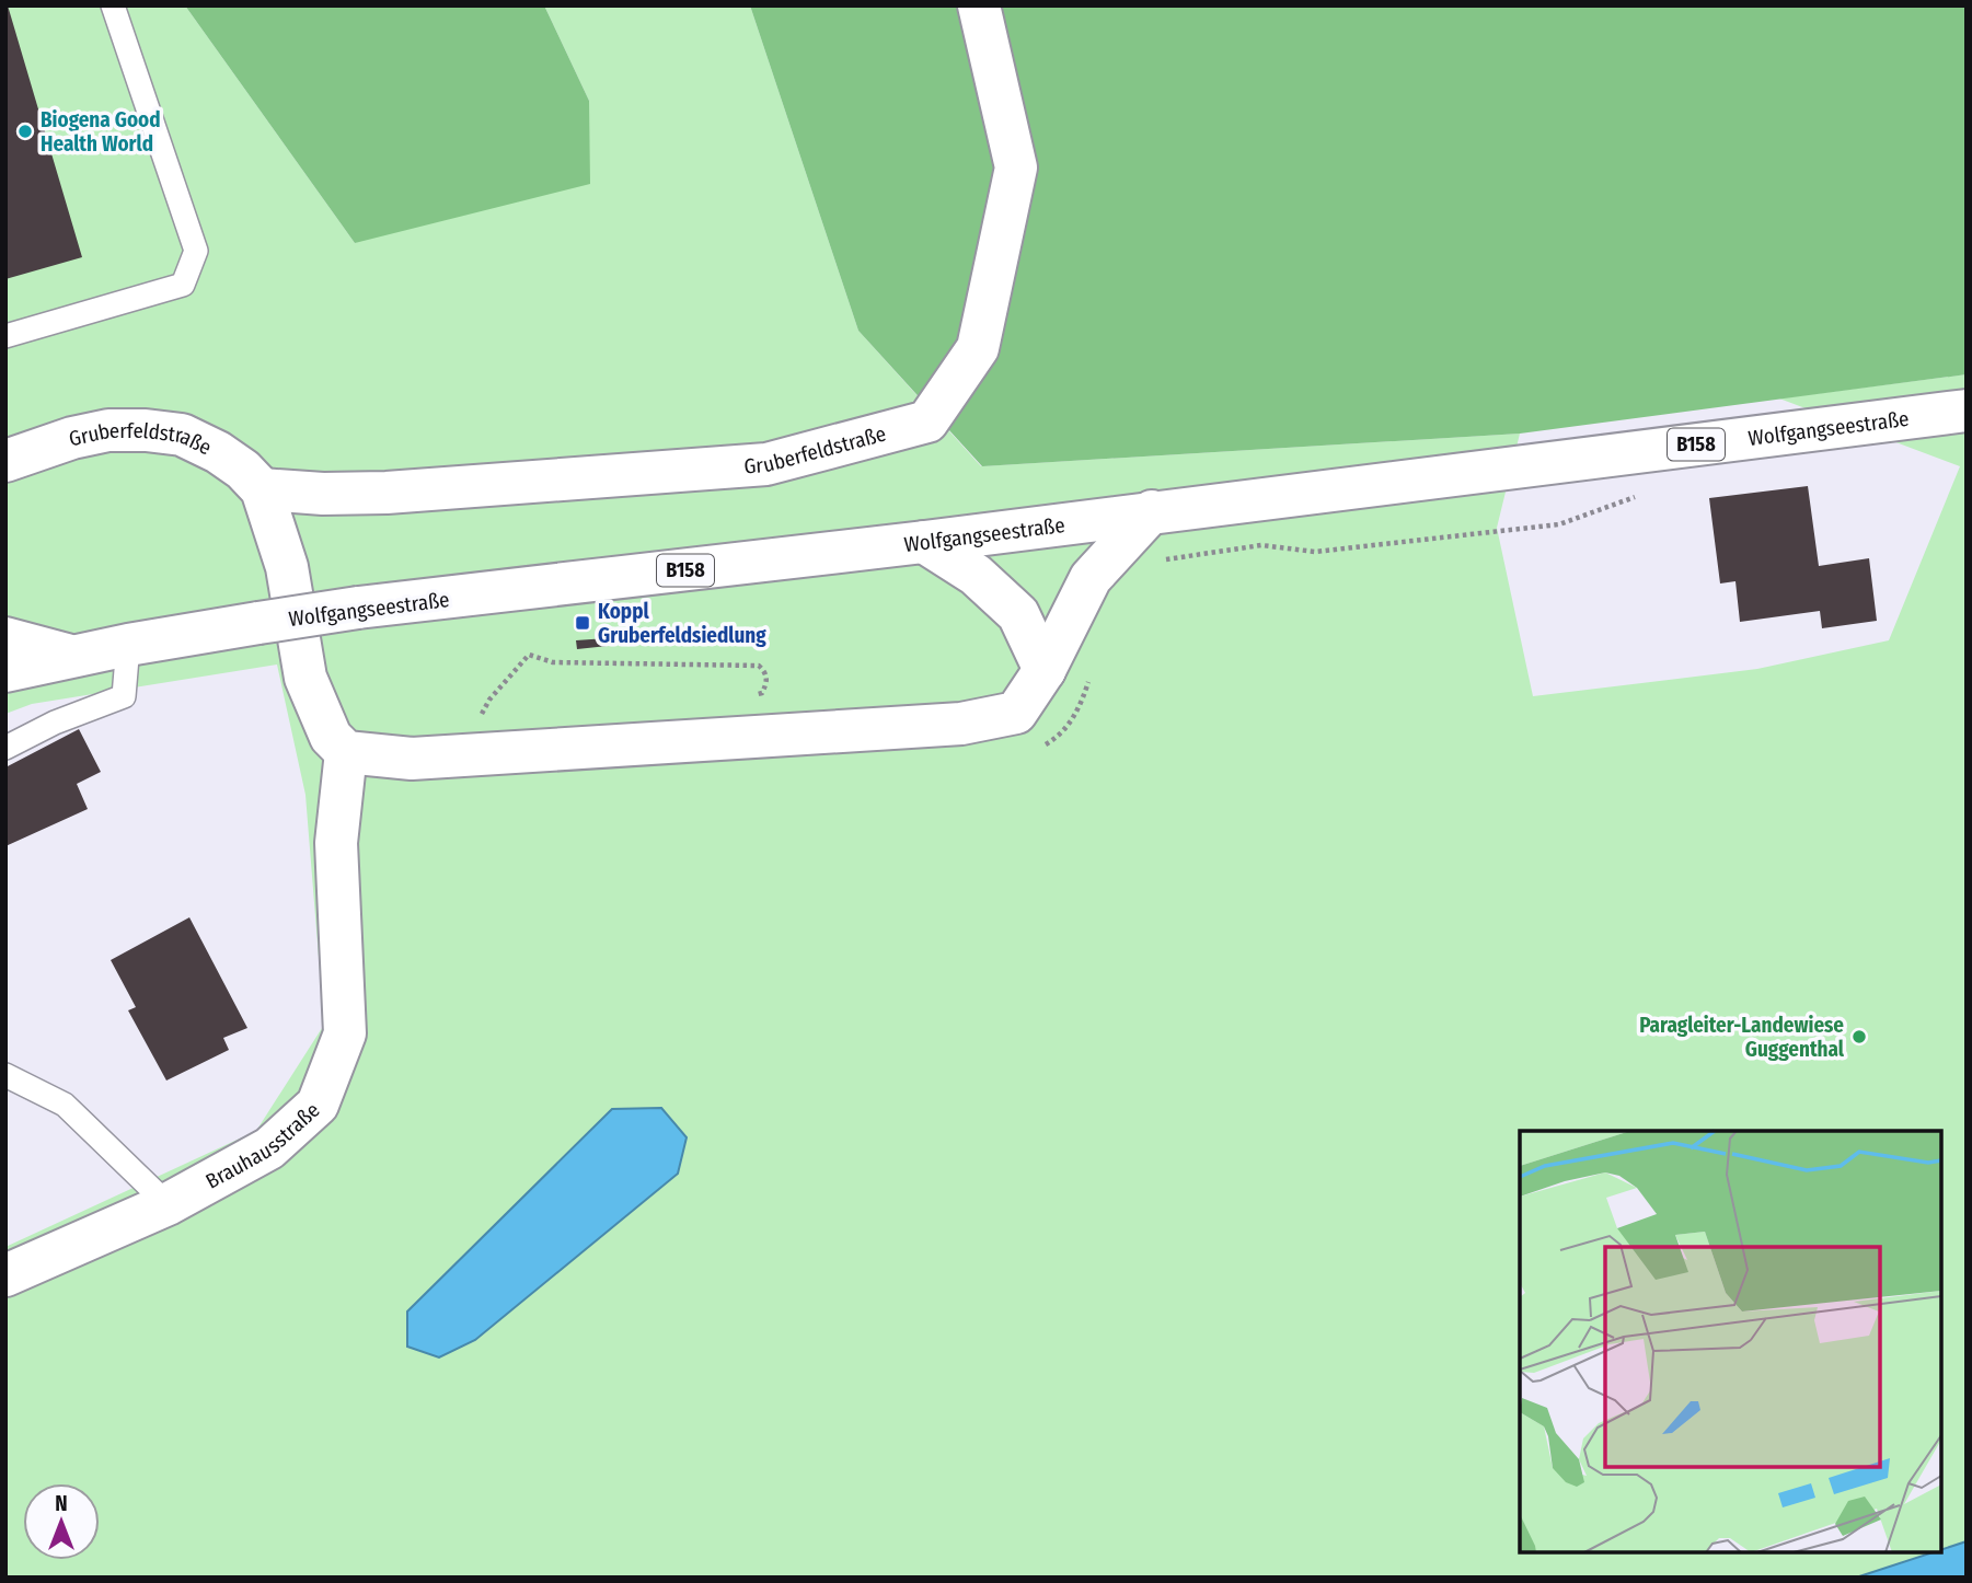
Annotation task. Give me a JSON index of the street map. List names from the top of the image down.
{
  "streets": {
    "street": [
      "Wolfgangseestraße",
      "B158",
      "Gruberfeldstraße",
      "Brauhausstraße"
    ]
  },
  "crossings": [
    ["Gruberfeldstraße", "Brauhausstraße"]
  ],
  "places": {
    "other": ["Biogena Good Health World", "Paragleiter-Landewiese Guggenthal"],
    "transit": ["Koppl Gruberfeldsiedlung"]
  },
  "north": "top"
}
